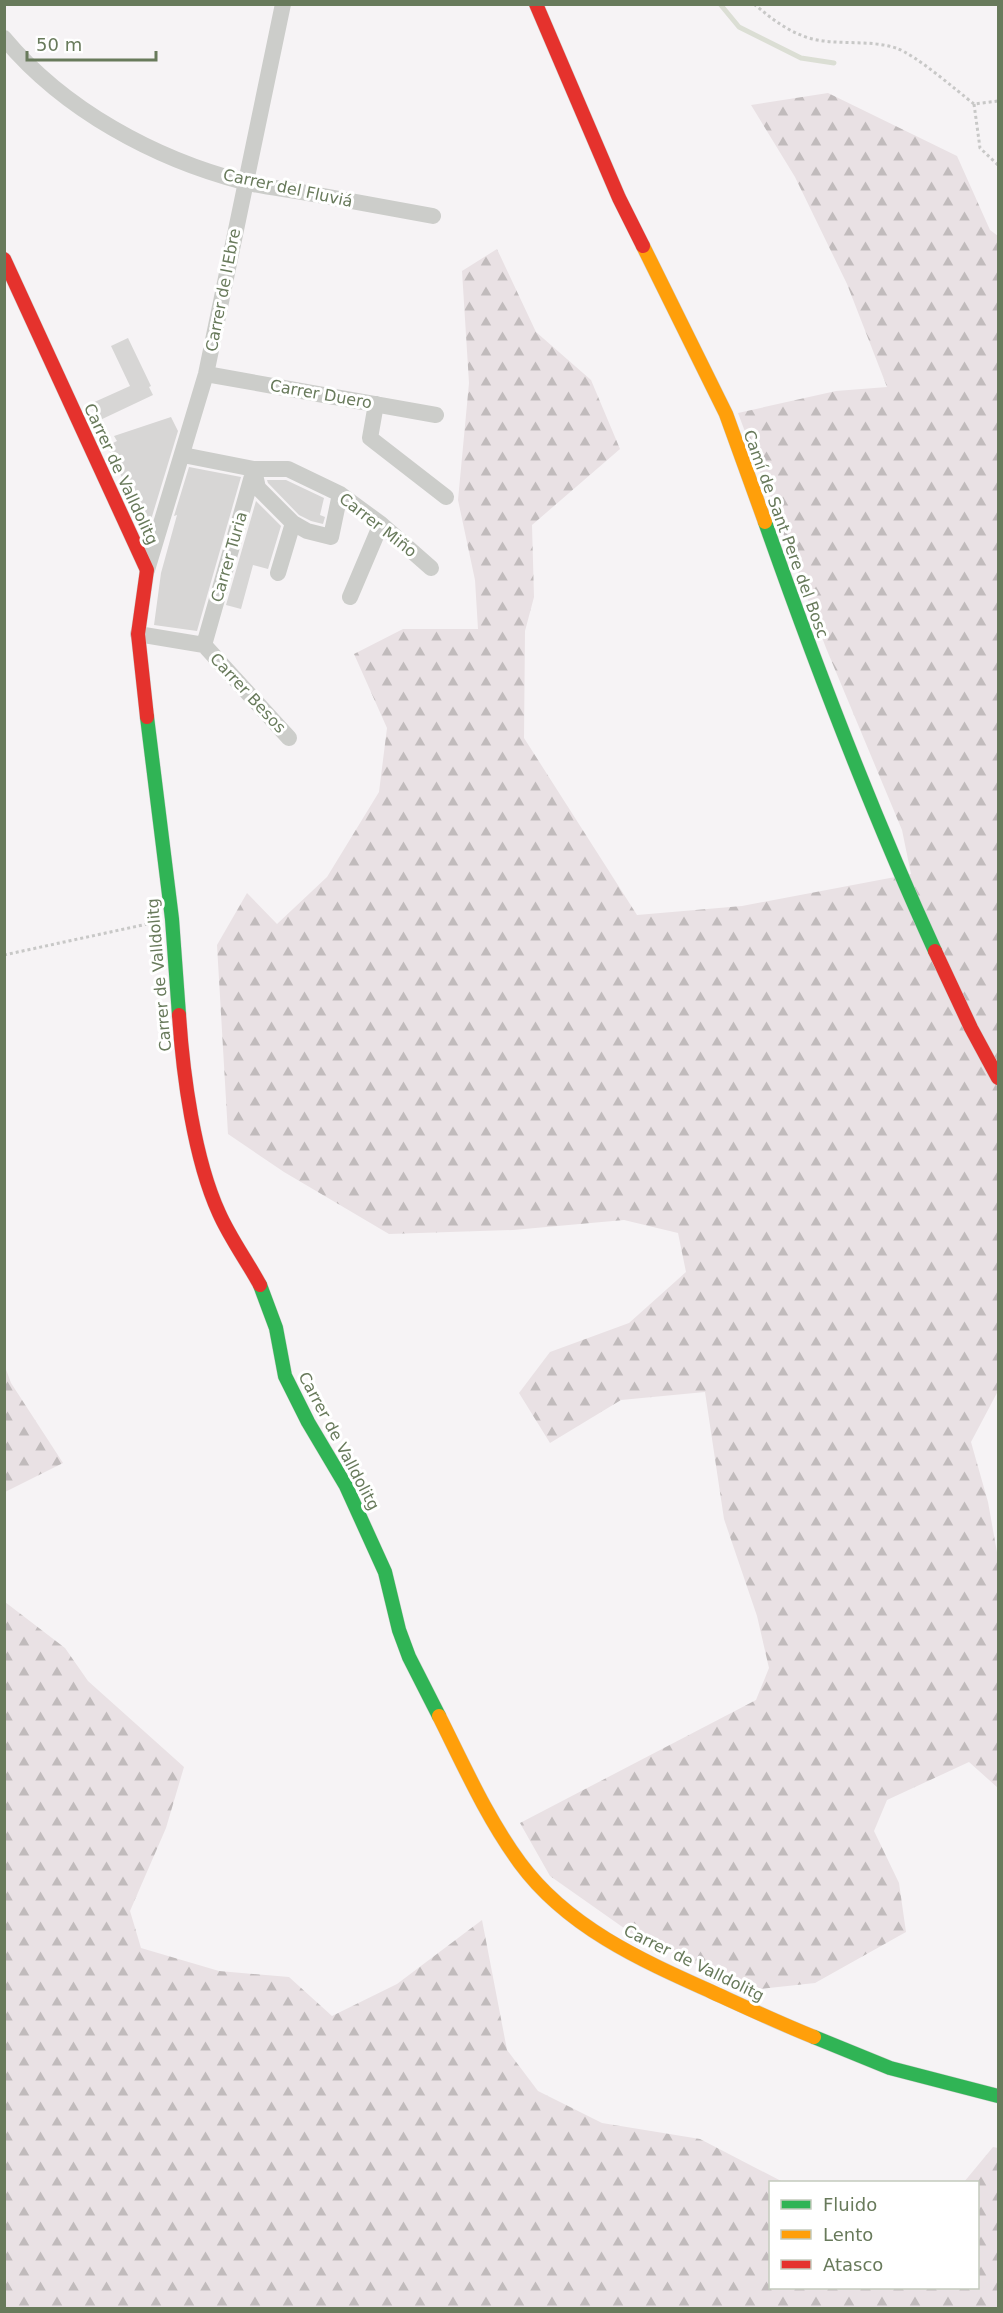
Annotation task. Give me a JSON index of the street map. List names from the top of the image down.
{
  "streets": {
    "street": [
      "Carrer del Fluviá",
      "Carrer de l'Ebre",
      "Carrer Duero",
      "Carrer de Valldolitg",
      "Carrer Miño",
      "Camí de Sant Pere del Bosc",
      "Carrer Turia",
      "Carrer Besos"
    ]
  },
  "crossings": [
    ["Carrer del Fluviá", "Carrer de l'Ebre"],
    ["Carrer de l'Ebre", "Carrer Duero"],
    ["Carrer de l'Ebre", "Carrer de Valldolitg"],
    ["Carrer de l'Ebre", "Carrer Miño"],
    ["Carrer de Valldolitg", "Carrer Besos"],
    ["Carrer Miño", "Carrer Turia"],
    ["Carrer Turia", "Carrer Besos"]
  ],
  "legend": ["Fluido", "Lento", "Atasco"],
  "scale_bar": "50 m"
}
